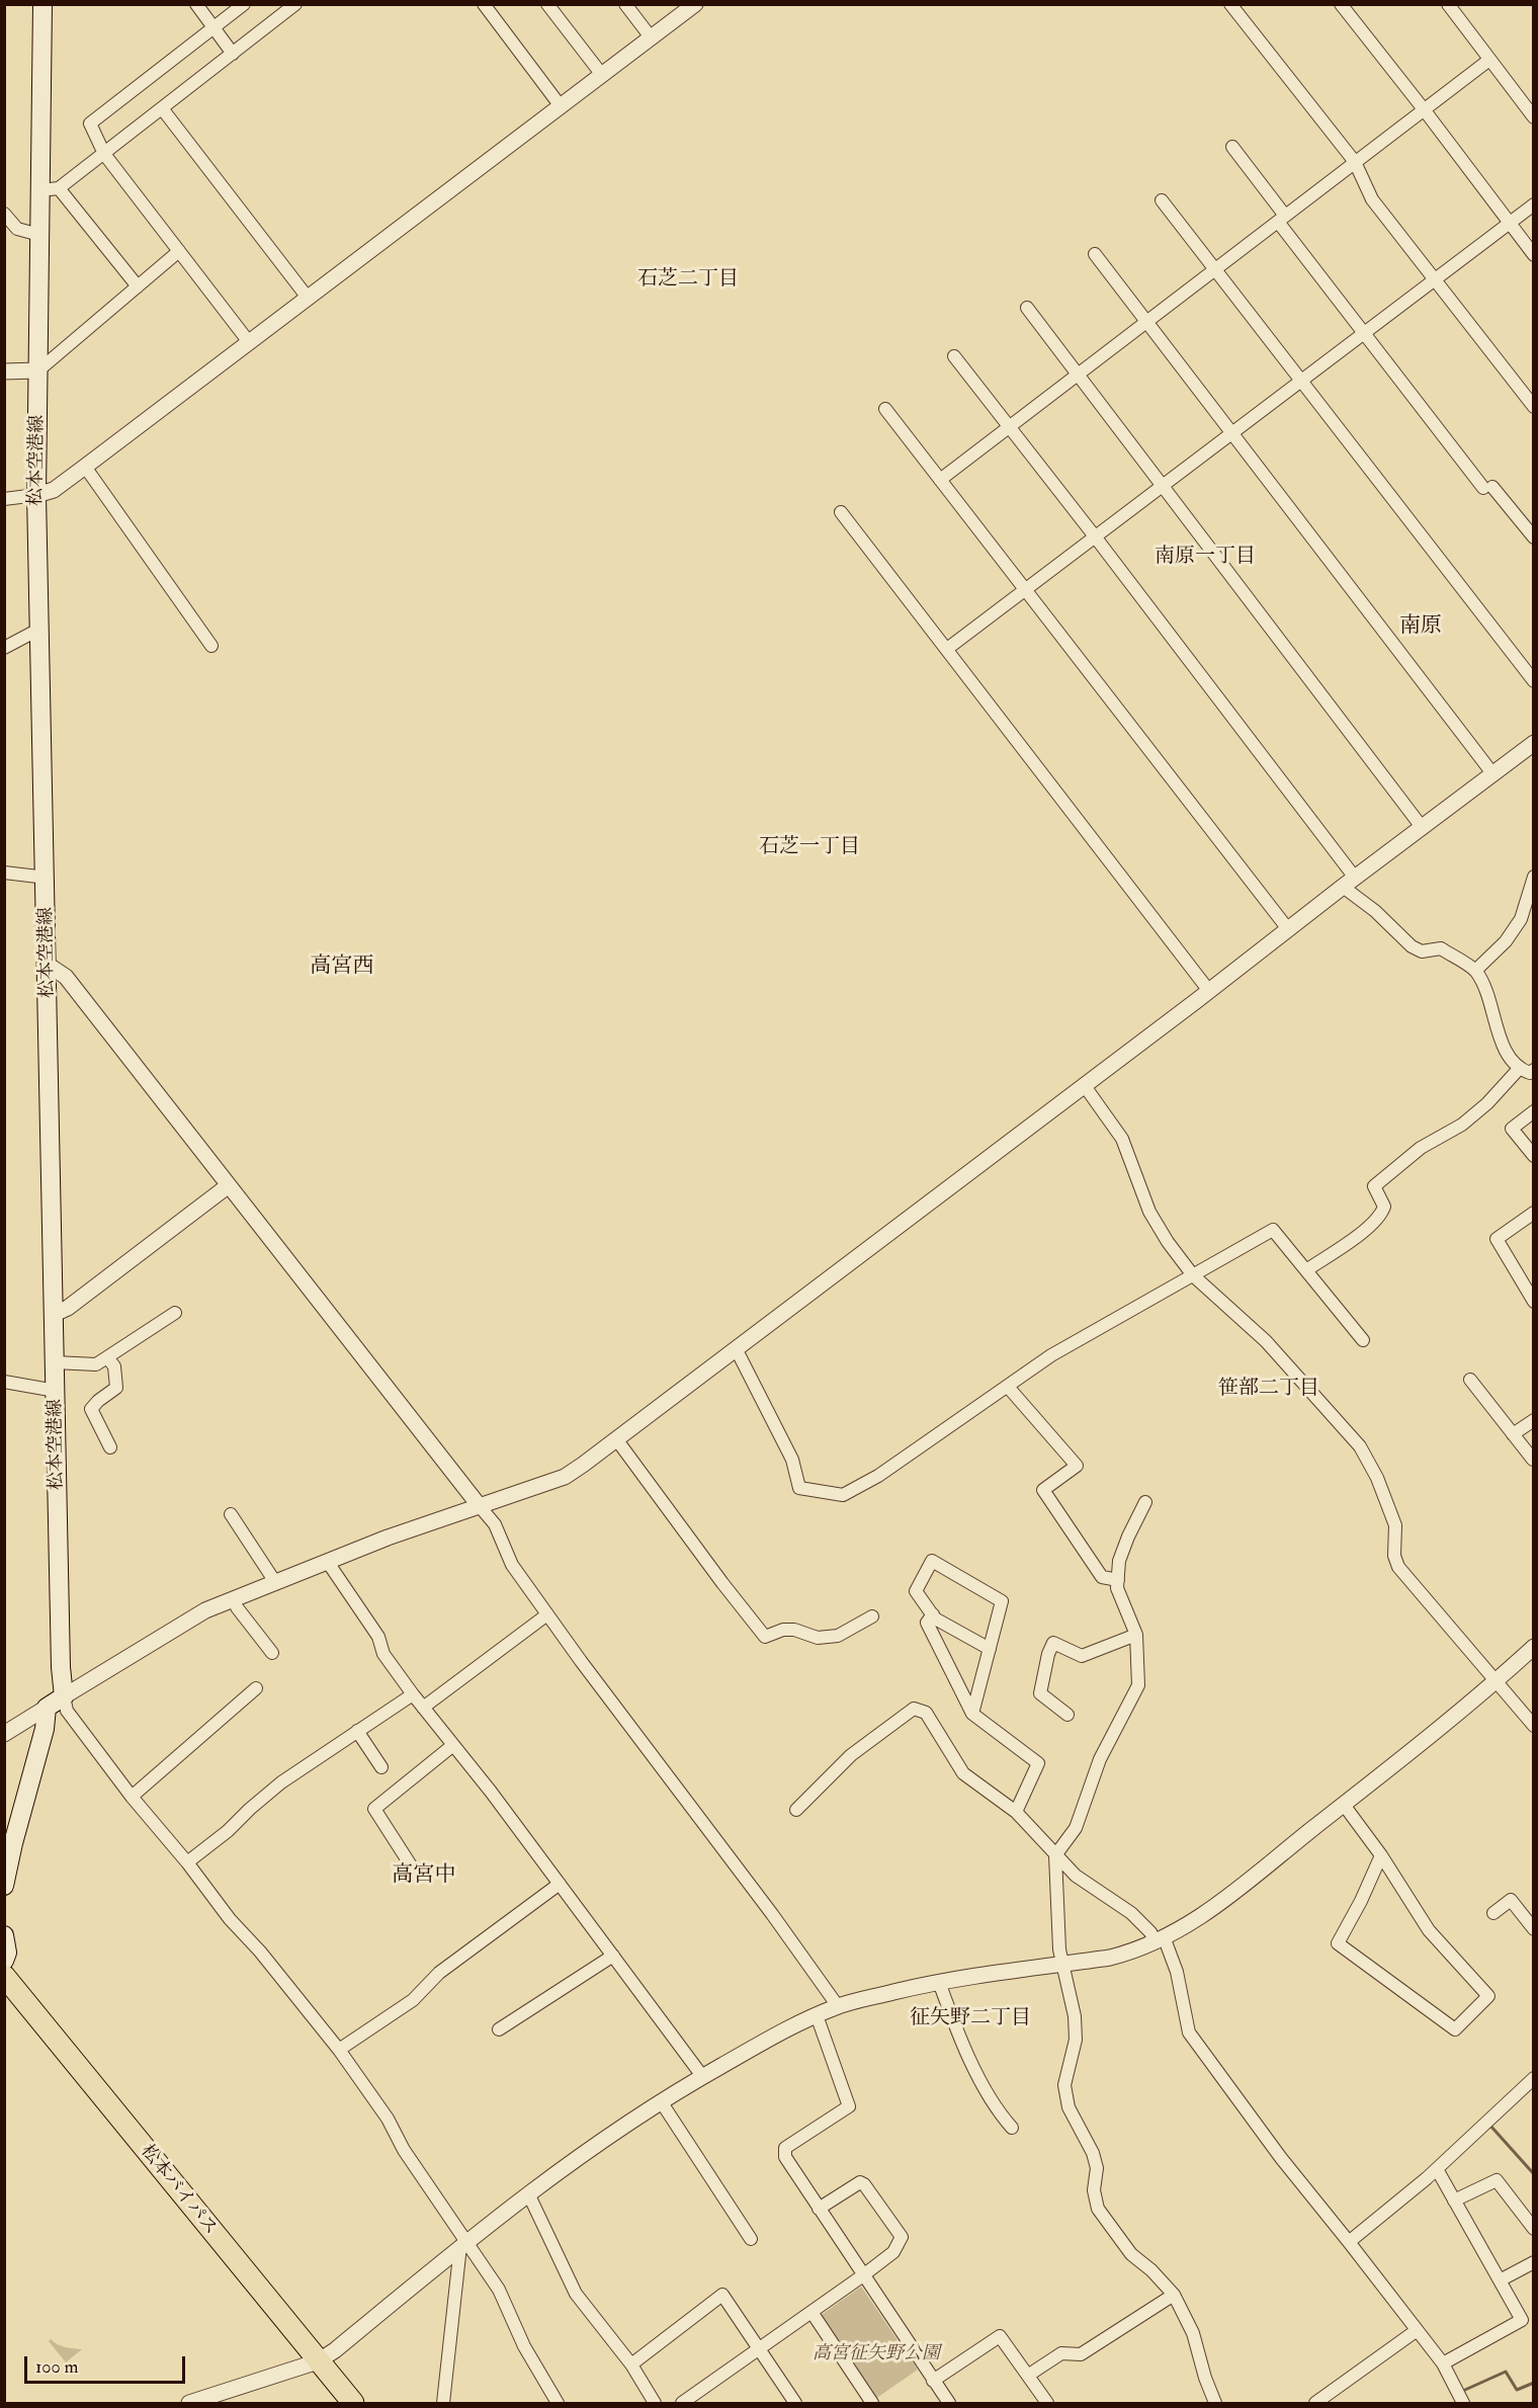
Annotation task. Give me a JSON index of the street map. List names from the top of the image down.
{
  "streets": {
    "highway": ["松本バイパス"],
    "main road": ["松本空港線"]
  },
  "districts": [
    "石芝二丁目",
    "南原一丁目",
    "南原",
    "石芝一丁目",
    "高宮西",
    "笹部二丁目",
    "高宮中",
    "征矢野二丁目"
  ],
  "parks": ["高宮征矢野公園"],
  "scale_bar": "100 m"
}
